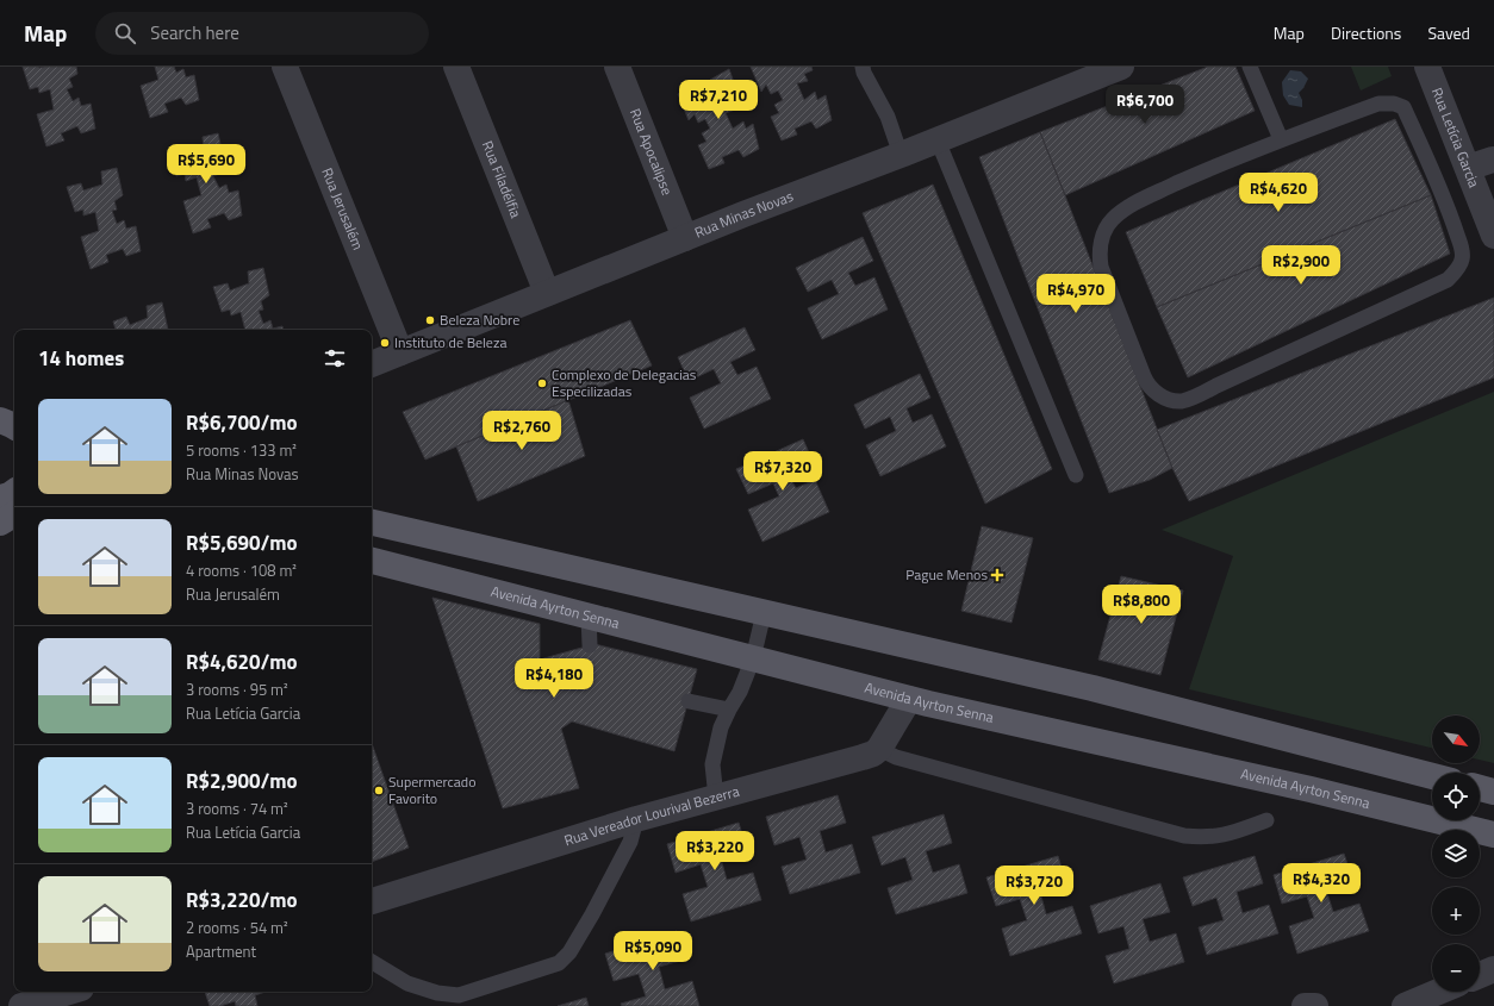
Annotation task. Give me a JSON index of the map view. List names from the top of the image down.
{
  "streets": {
    "main road": ["Avenida Ayrton Senna"],
    "street": [
      "Rua Letícia Garcia",
      "Rua Apocalipse",
      "Rua Filadélfia",
      "Rua Jerusalém",
      "Rua Minas Novas",
      "Rua Vereador Lourival Bezerra"
    ]
  },
  "crossings": [
    ["Rua Apocalipse", "Rua Minas Novas"],
    ["Rua Filadélfia", "Rua Minas Novas"],
    ["Rua Jerusalém", "Rua Minas Novas"]
  ],
  "places": {
    "other": [
      "Beleza Nobre",
      "Instituto de Beleza",
      "Complexo de Delegacias Especilizadas",
      "Supermercado Favorito"
    ],
    "health": ["Pague Menos"]
  },
  "north": "bottom right",
  "page": {
    "header": "Map",
    "search": "Search here",
    "nav": ["Map", "Directions", "Saved"],
    "price": [
      "R$7,210",
      "R$6,700",
      "R$5,690",
      "R$4,620",
      "R$2,900",
      "R$4,970",
      "R$2,760",
      "R$7,320",
      "R$8,800",
      "R$4,180",
      "R$3,220",
      "R$4,320",
      "R$3,720",
      "R$5,090"
    ],
    "heading": "14 homes",
    "list": [
      {
        "name": "R$6,700/mo",
        "note": "5 rooms · 133 m² · Rua Minas Novas"
      },
      {
        "name": "R$5,690/mo",
        "note": "4 rooms · 108 m² · Rua Jerusalém"
      },
      {
        "name": "R$4,620/mo",
        "note": "3 rooms · 95 m² · Rua Letícia Garcia"
      },
      {
        "name": "R$2,900/mo",
        "note": "3 rooms · 74 m² · Rua Letícia Garcia"
      },
      {
        "name": "R$3,220/mo",
        "note": "2 rooms · 54 m² · Apartment"
      }
    ],
    "map_buttons": ["+", "−"]
  }
}
